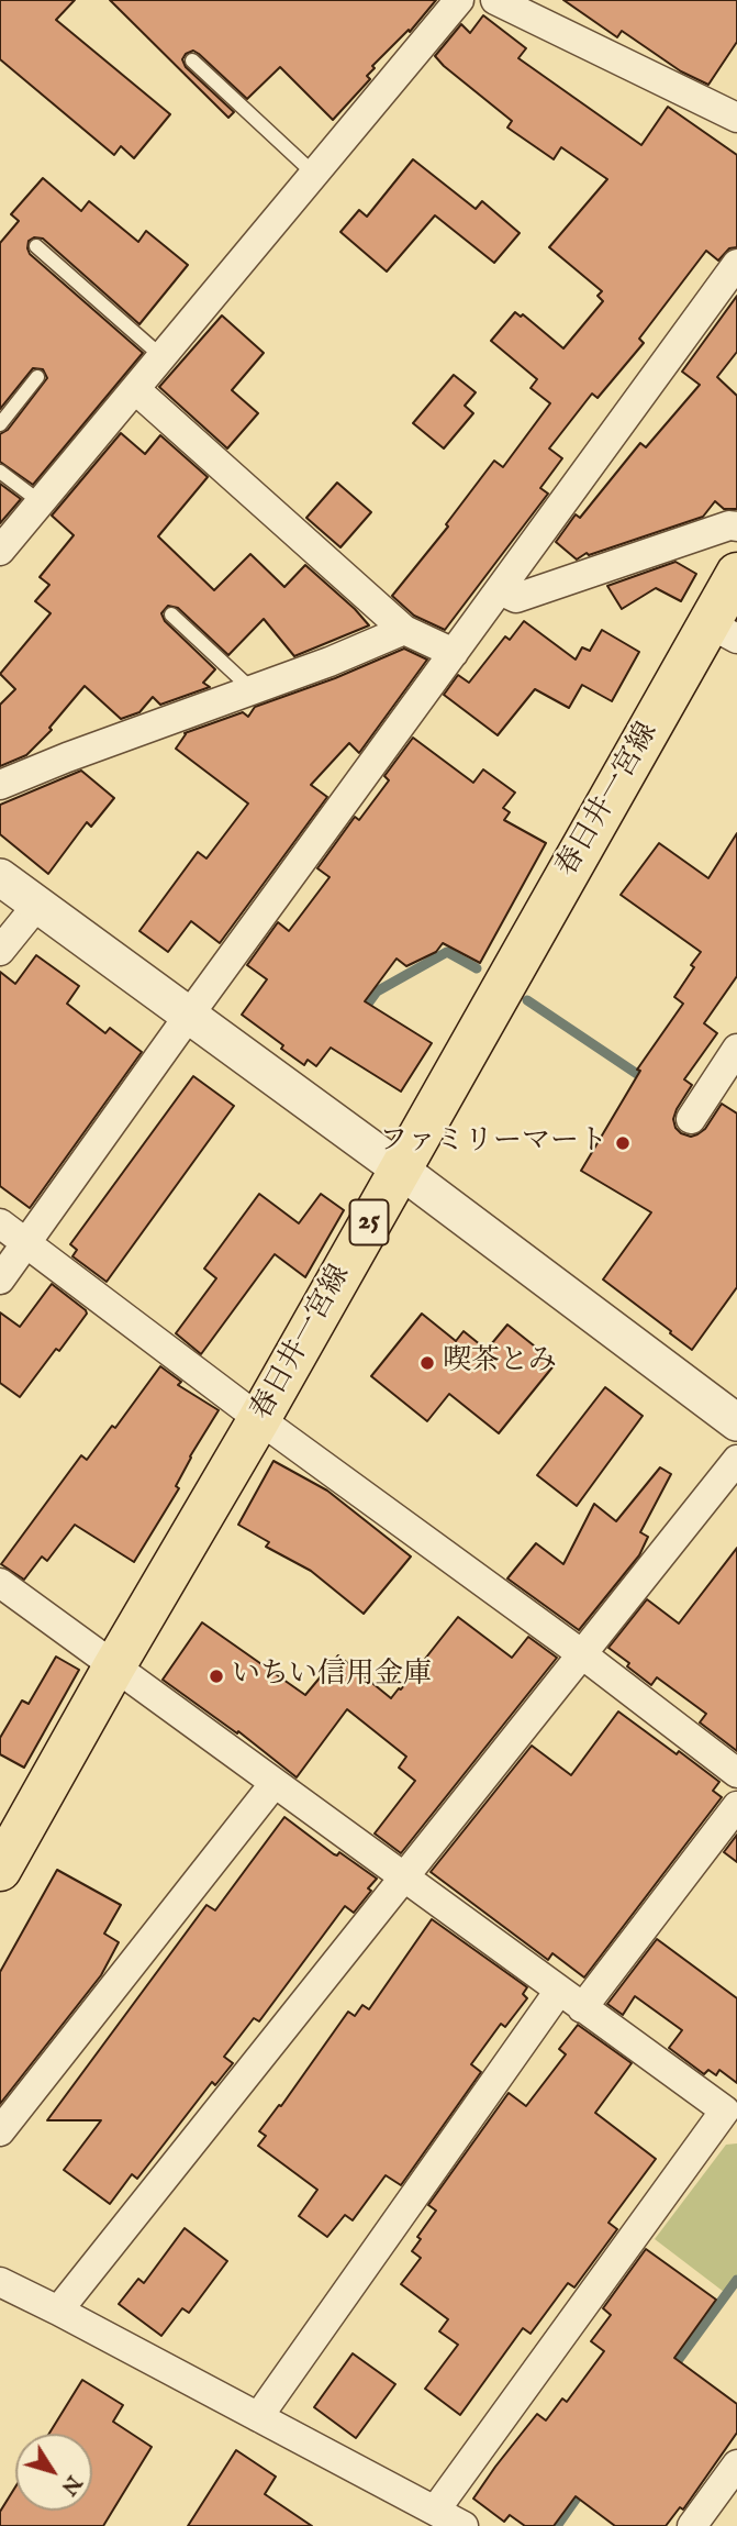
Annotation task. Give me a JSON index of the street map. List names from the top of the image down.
{
  "streets": {
    "main road": ["春日井一宮線", "25"]
  },
  "places": ["ファミリーマート", "喫茶とみ", "いちい信用金庫"],
  "north": "bottom right"
}
